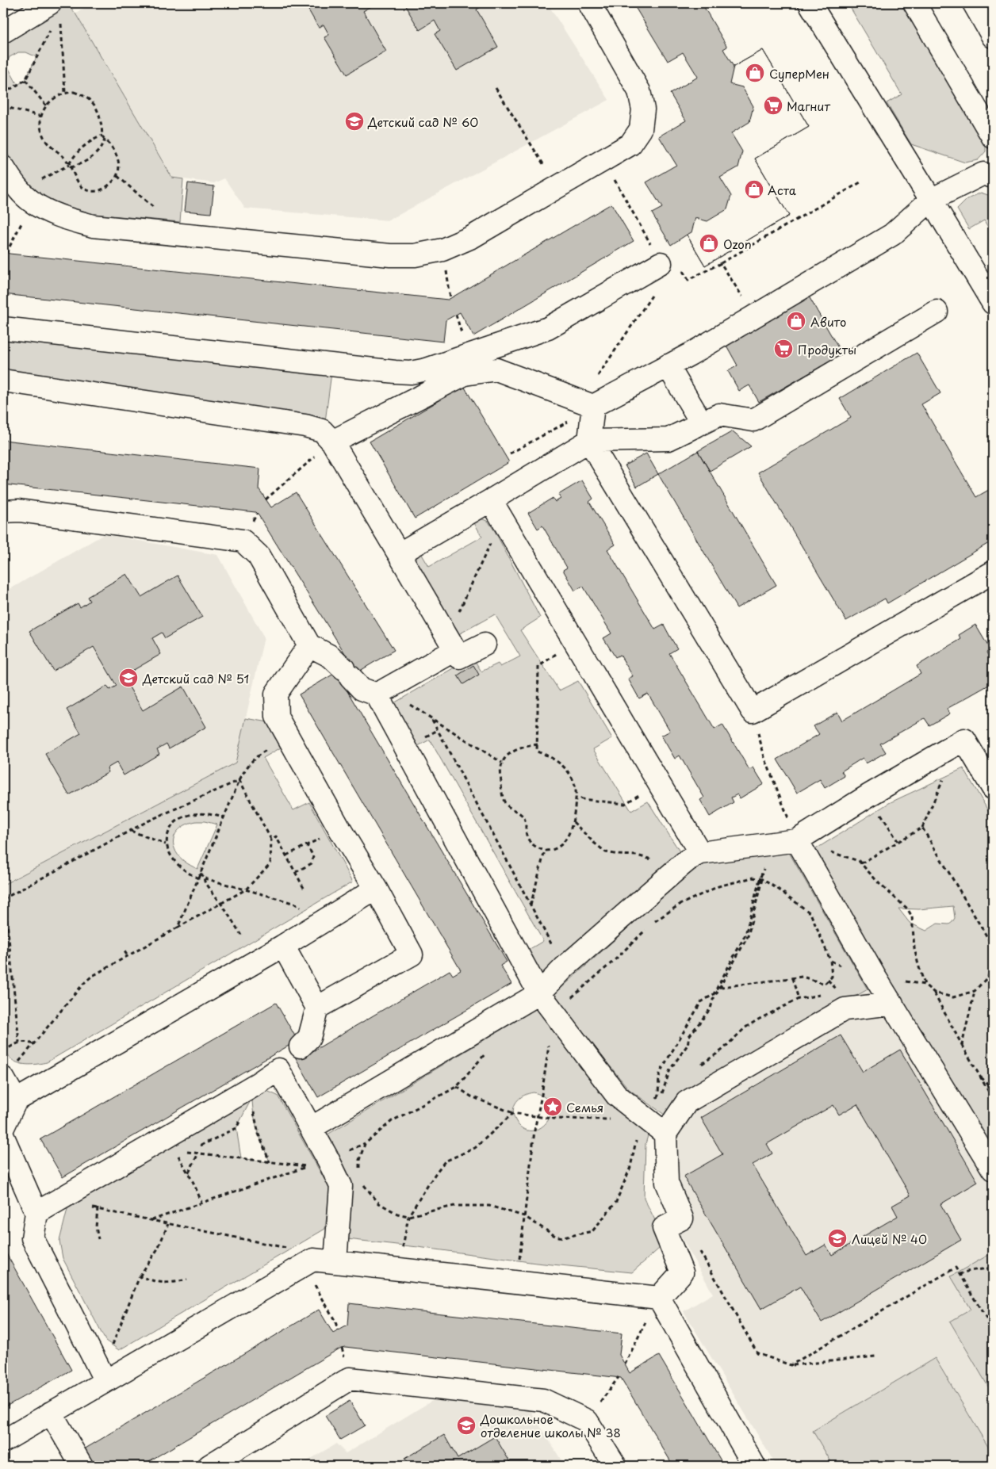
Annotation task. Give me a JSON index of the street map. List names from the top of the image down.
{
  "places": {
    "shop": [
      "СуперМен",
      "Аста",
      "Ozon",
      "Авито"
    ],
    "supermarket": ["Магнит", "Продукты"],
    "school or university": [
      "Детский сад № 60",
      "Детский сад № 51",
      "Лицей № 40",
      "Дошкольное отделение школы № 38"
    ],
    "place": ["Семья"]
  }
}
